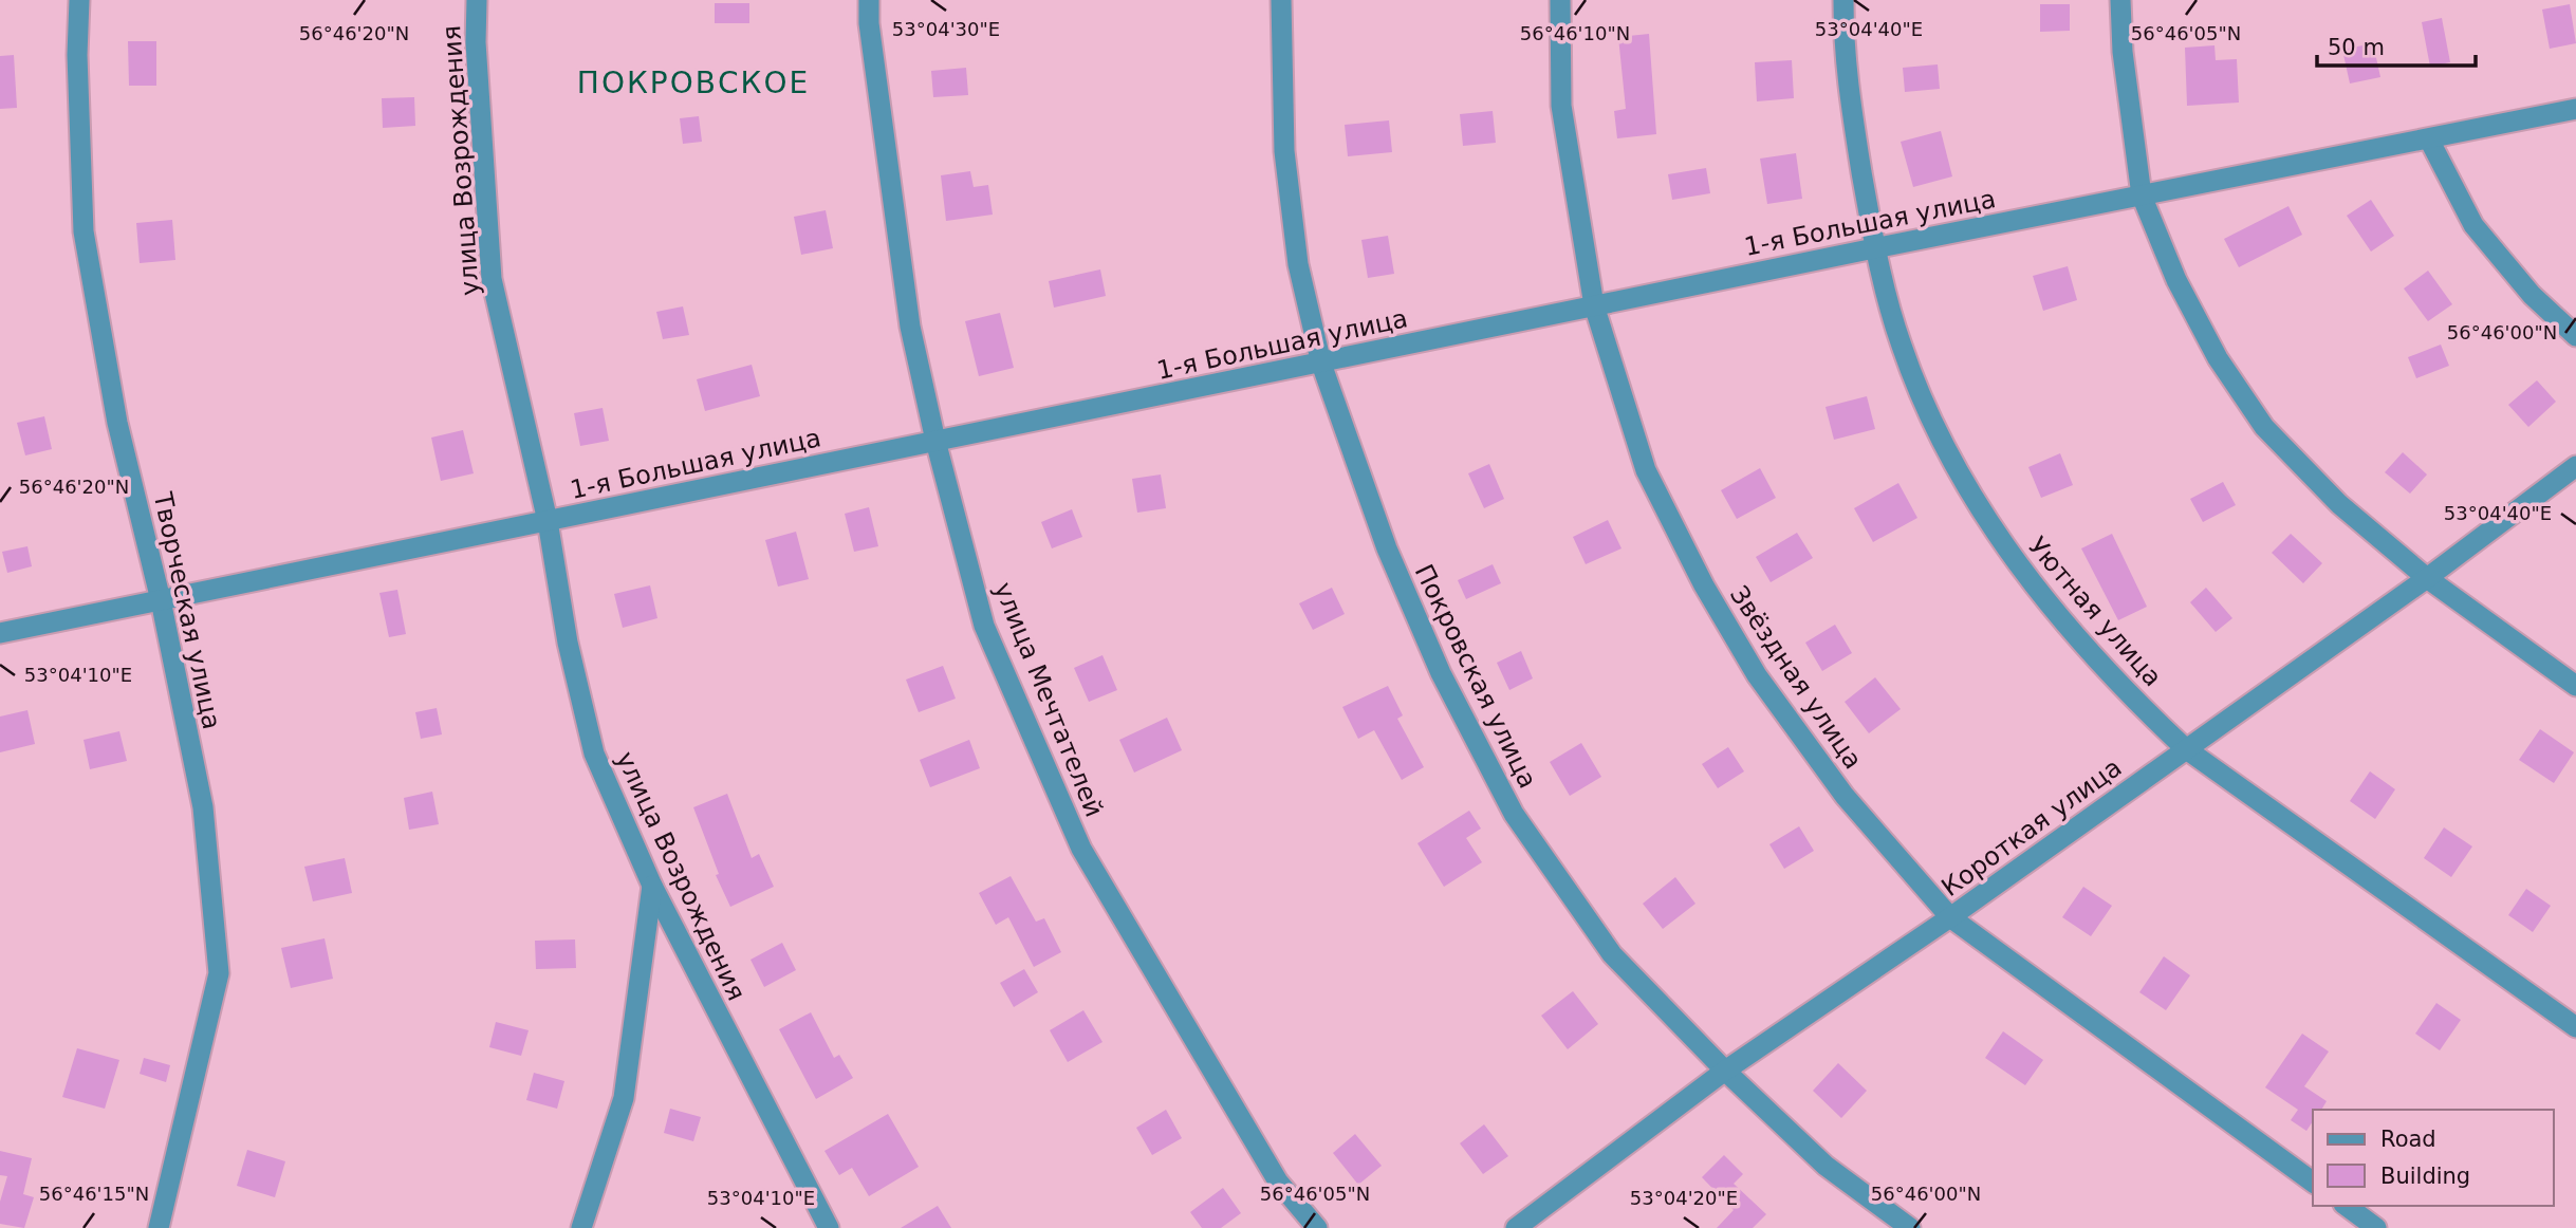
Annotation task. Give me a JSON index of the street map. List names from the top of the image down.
{
  "streets": {
    "street": [
      "улица Возрождения",
      "1-я Большая улица",
      "Творческая улица",
      "Уютная улица",
      "Покровская улица",
      "Звёздная улица",
      "улица Мечтателей",
      "Короткая улица"
    ]
  },
  "crossings": [
    ["улица Возрождения", "1-я Большая улица"],
    ["1-я Большая улица", "Творческая улица"],
    ["1-я Большая улица", "Уютная улица"],
    ["1-я Большая улица", "Покровская улица"],
    ["1-я Большая улица", "Звёздная улица"],
    ["1-я Большая улица", "улица Мечтателей"],
    ["Уютная улица", "Короткая улица"],
    ["Покровская улица", "Короткая улица"],
    ["Звёздная улица", "Короткая улица"]
  ],
  "districts": ["ПОКРОВСКОЕ"],
  "legend": ["Road", "Building"],
  "scale_bar": "50 m",
  "coordinates": [
    "53°04'30\"E",
    "53°04'40\"E",
    "56°46'20\"N",
    "56°46'10\"N",
    "56°46'05\"N",
    "56°46'00\"N",
    "53°04'10\"E",
    "56°46'15\"N",
    "53°04'20\"E"
  ]
}
